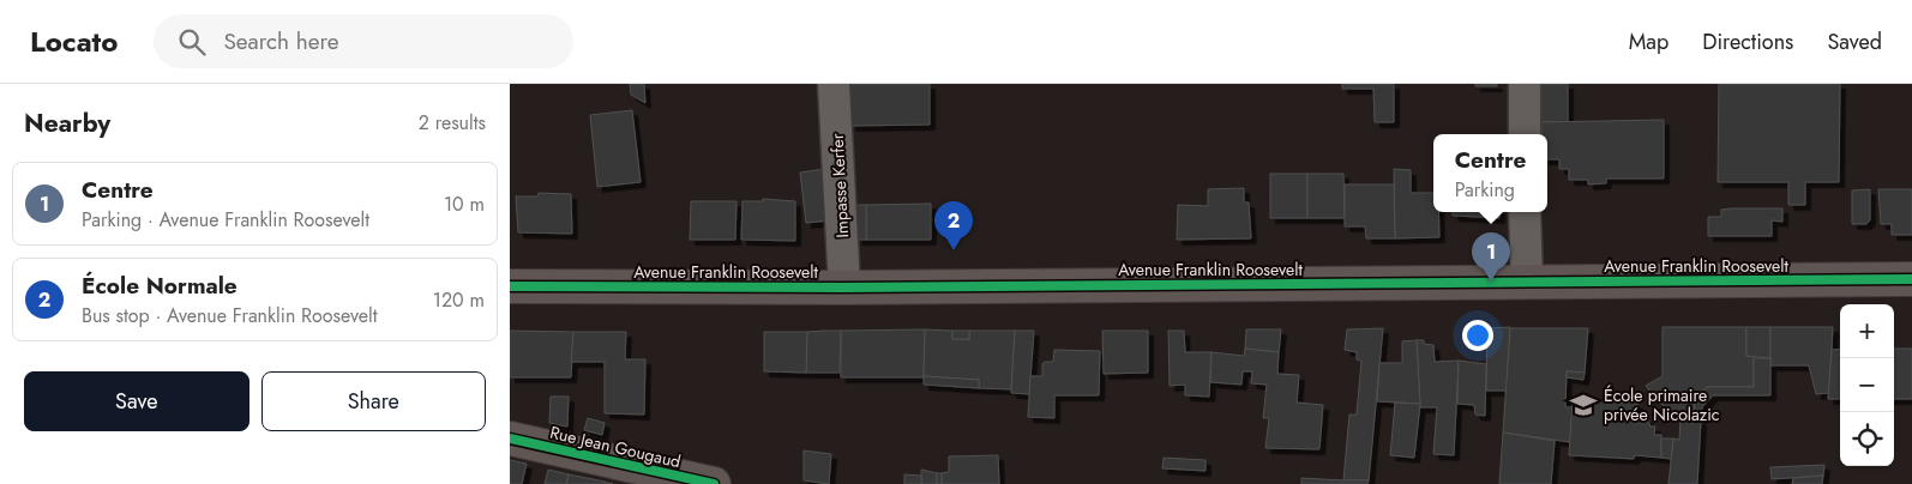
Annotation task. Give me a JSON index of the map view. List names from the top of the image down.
{
  "streets": {
    "main road": ["Avenue Franklin Roosevelt", "Rue Jean Gougaud"],
    "street": ["Impasse Kerfer"]
  },
  "crossings": [
    ["Impasse Kerfer", "Avenue Franklin Roosevelt"]
  ],
  "places": {
    "school or university": ["École primaire privée Nicolazic"]
  },
  "page": {
    "header": "Locato",
    "search": "Search here",
    "nav": ["Map", "Directions", "Saved"],
    "heading": ["Nearby", "2 results"],
    "popup": ["Centre", "Parking"],
    "list": [
      {
        "mark": "1",
        "name": "Centre",
        "note": "Parking · Avenue Franklin Roosevelt",
        "value": "10 m"
      },
      {
        "mark": "2",
        "name": "École Normale",
        "note": "Bus stop · Avenue Franklin Roosevelt",
        "value": "120 m"
      }
    ],
    "pins": ["2", "1"],
    "map_buttons": ["+", "−"],
    "buttons": ["Save", "Share"]
  }
}
